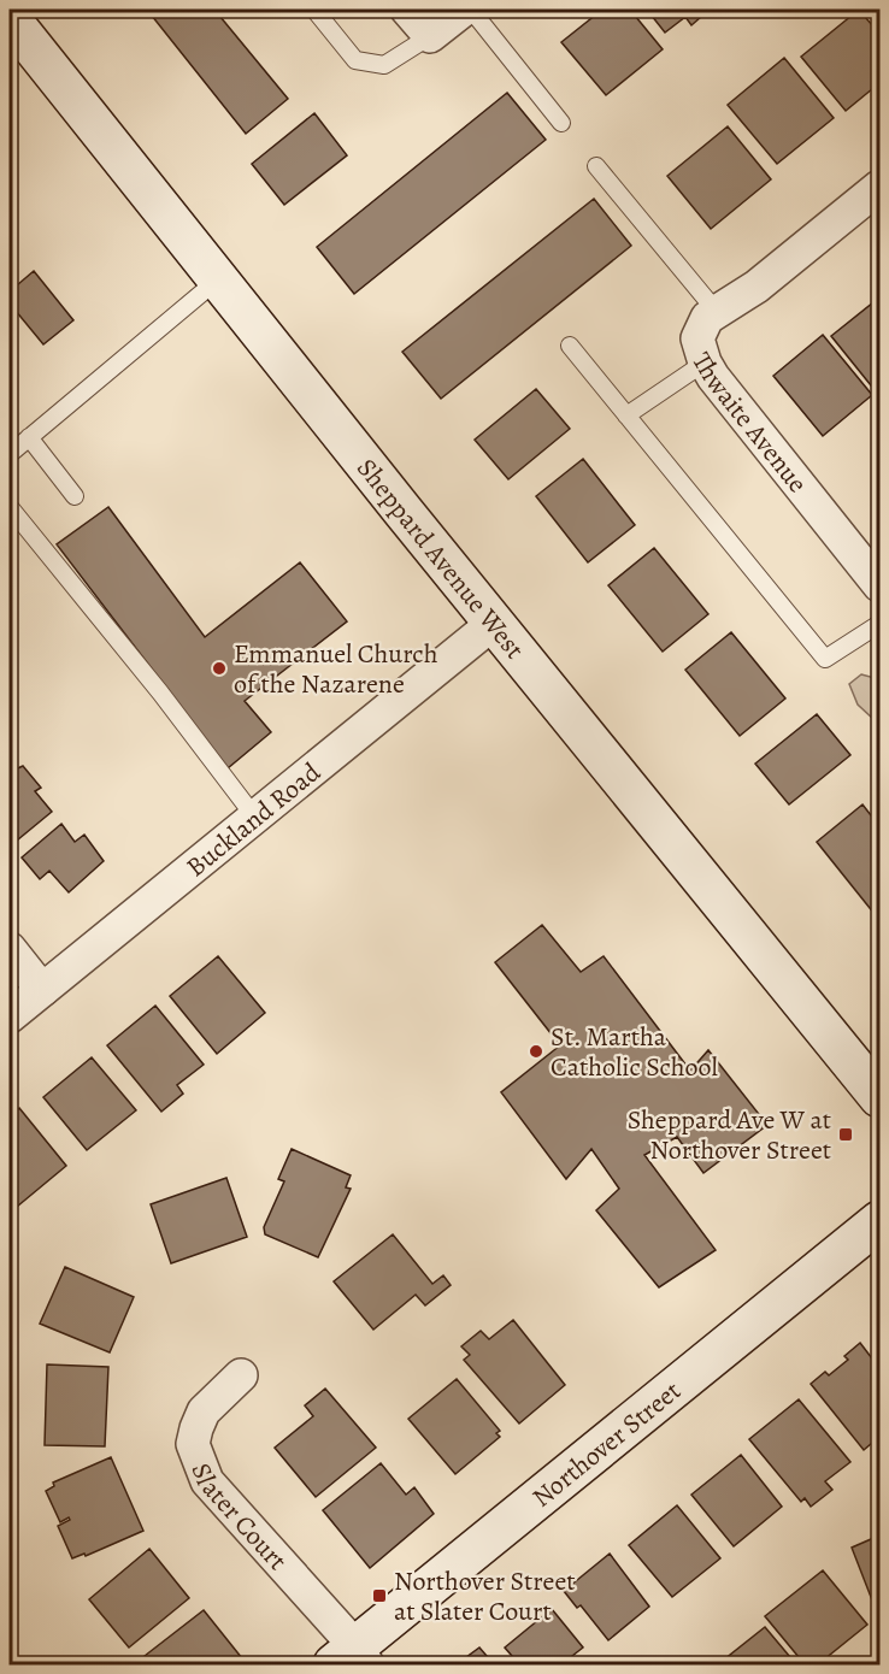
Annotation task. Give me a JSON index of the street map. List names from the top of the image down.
{
  "streets": {
    "main road": ["Sheppard Avenue West", "Northover Street"],
    "street": ["Thwaite Avenue", "Buckland Road", "Slater Court"]
  },
  "crossings": [
    ["Sheppard Avenue West", "Buckland Road"],
    ["Northover Street", "Slater Court"]
  ],
  "places": {
    "other": ["Emmanuel Church of the Nazarene", "St. Martha Catholic School"],
    "transit": ["Sheppard Ave W at Northover Street", "Northover Street at Slater Court"]
  }
}
